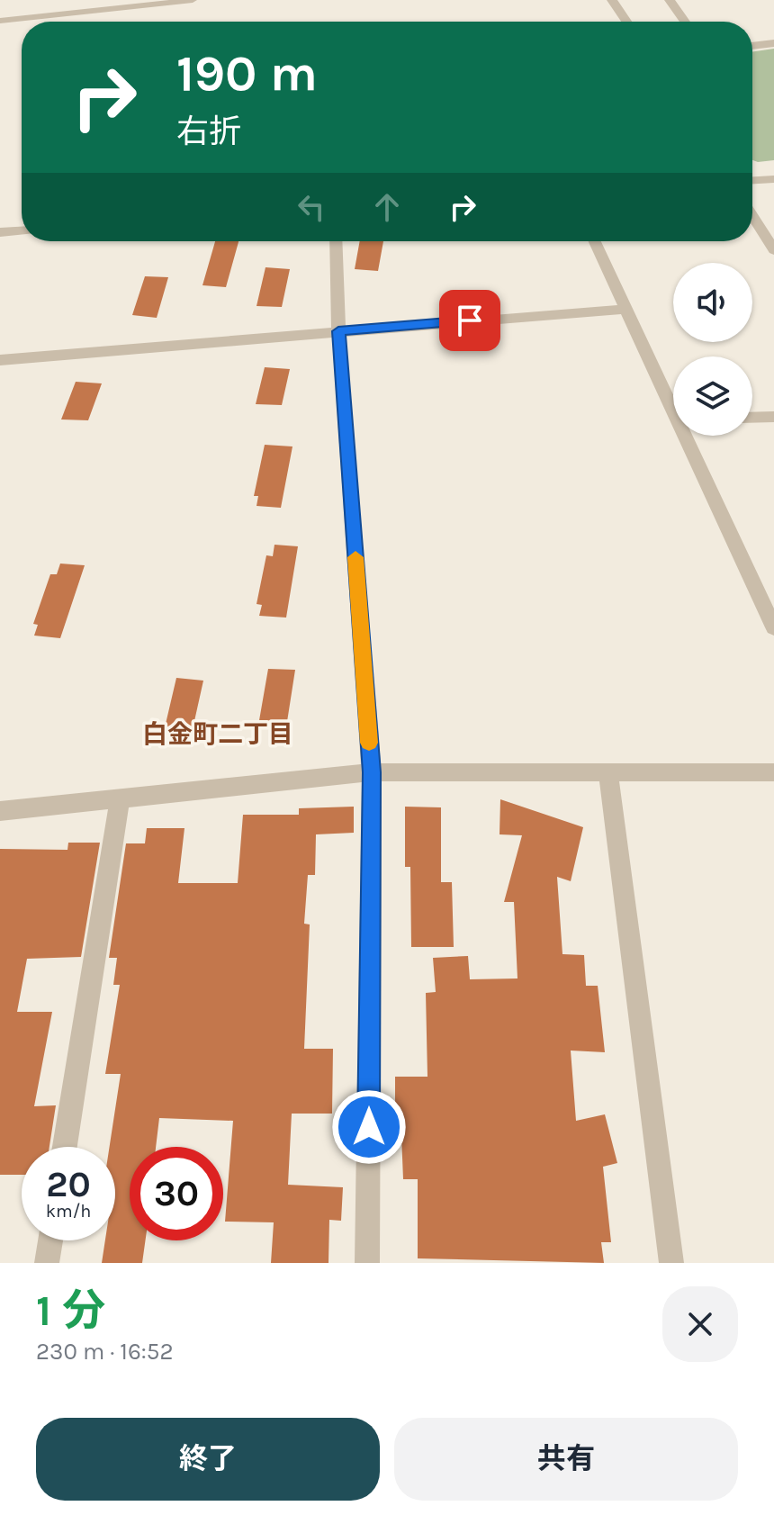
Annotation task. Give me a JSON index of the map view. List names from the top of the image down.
{
  "districts": ["白金町二丁目"],
  "page": {
    "turn": ["190 m", "右折"],
    "speed": "20 km/h",
    "limit": "30",
    "heading": ["1 分", "230 m · 16:52"],
    "buttons": ["終了", "共有"]
  }
}
